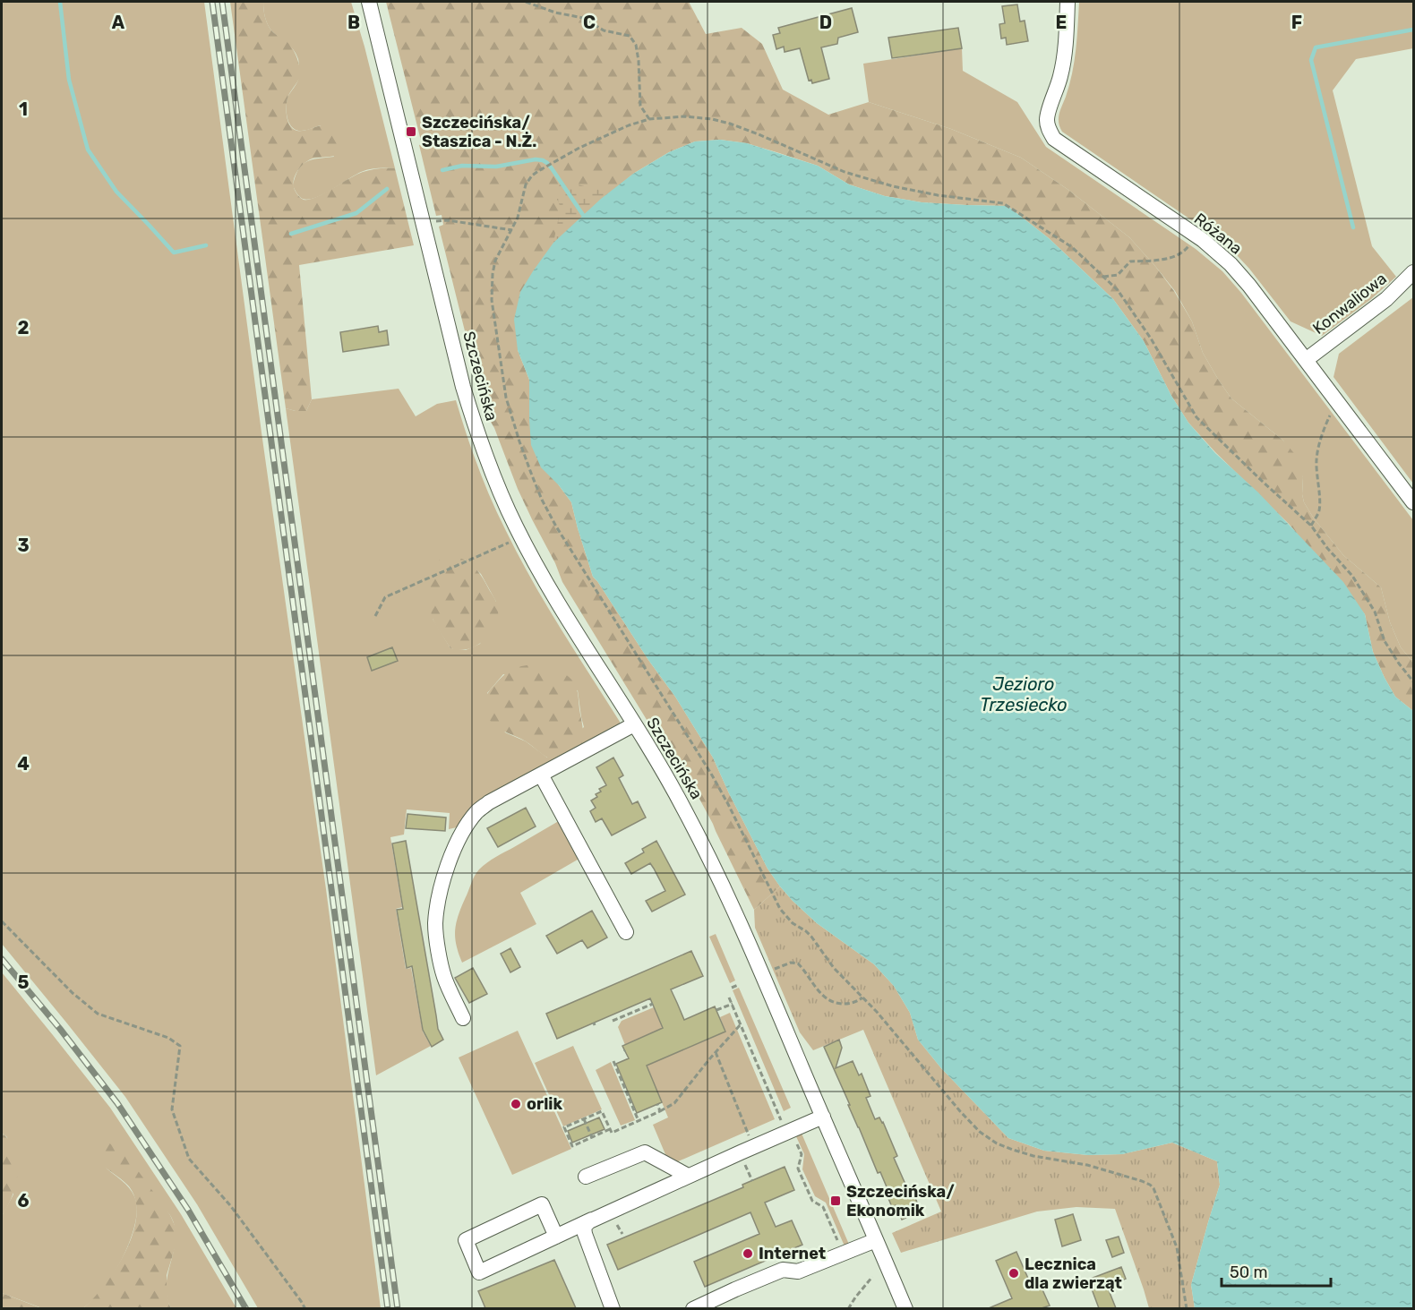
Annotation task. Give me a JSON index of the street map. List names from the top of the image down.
{
  "streets": {
    "street": ["Różana", "Konwaliowa", "Szczecińska"]
  },
  "crossings": [
    ["Różana", "Konwaliowa"]
  ],
  "water": ["Jezioro Trzesiecko"],
  "places": {
    "transit": ["Szczecińska/ Staszica - N.Ż.", "Szczecińska/ Ekonomik"],
    "other": ["orlik", "Internet", "Lecznica dla zwierząt"]
  },
  "scale_bar": "50 m",
  "grid": {
    "columns": [
      "A",
      "B",
      "C",
      "D",
      "E",
      "F"
    ],
    "rows": [
      "1",
      "2",
      "3",
      "4",
      "5",
      "6"
    ]
  }
}
